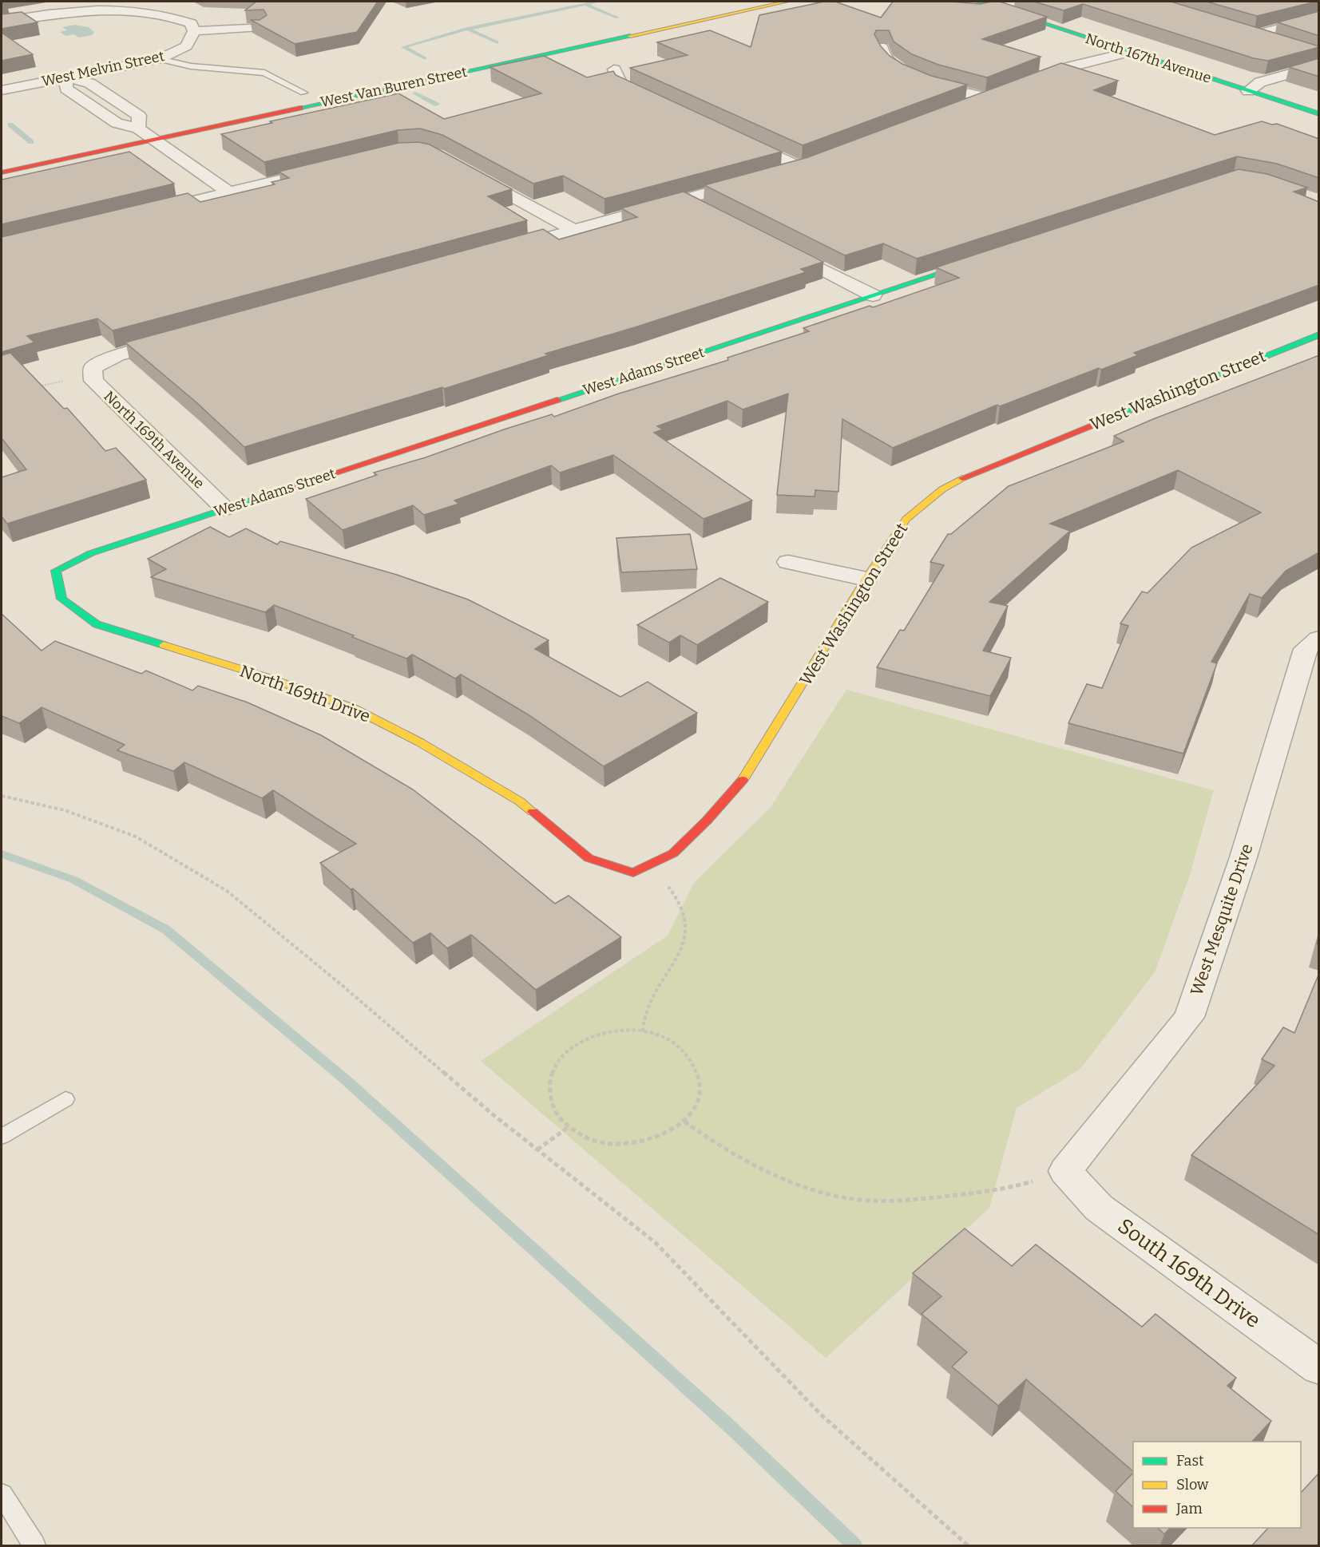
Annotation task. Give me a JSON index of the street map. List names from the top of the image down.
{
  "streets": {
    "street": [
      "North 167th Avenue",
      "West Melvin Street",
      "West Van Buren Street",
      "West Adams Street",
      "West Washington Street",
      "North 169th Avenue",
      "North 169th Drive",
      "West Mesquite Drive",
      "South 169th Drive"
    ]
  },
  "crossings": [
    ["West Adams Street", "North 169th Avenue"],
    ["West Adams Street", "North 169th Drive"],
    ["West Washington Street", "North 169th Drive"],
    ["West Mesquite Drive", "South 169th Drive"]
  ],
  "legend": ["Fast", "Slow", "Jam"]
}
